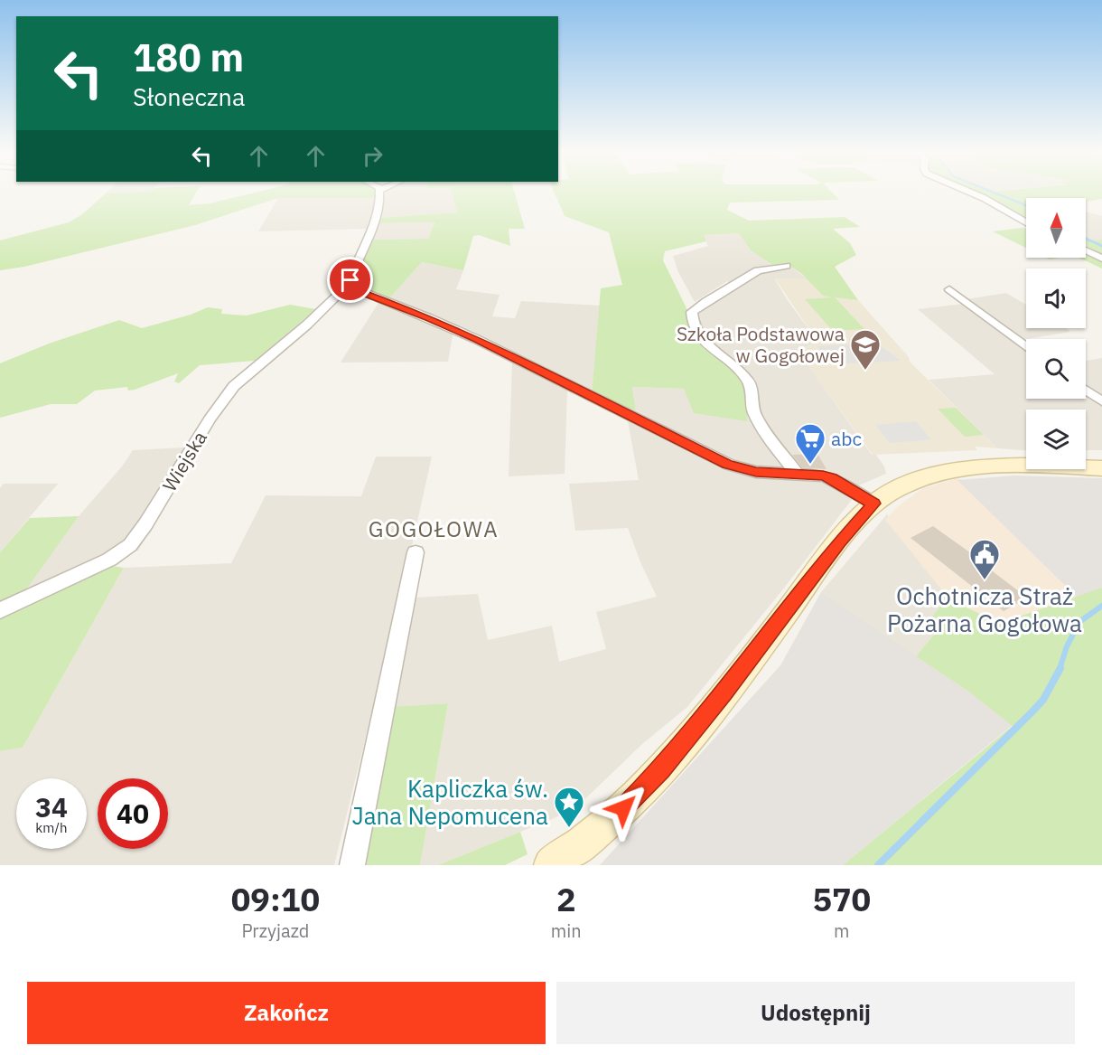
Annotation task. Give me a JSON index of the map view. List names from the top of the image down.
{
  "streets": {
    "street": ["Wiejska"]
  },
  "districts": ["GOGOŁOWA"],
  "places": {
    "school or university": ["Szkoła Podstawowa w Gogołowej"],
    "supermarket": ["abc"],
    "public building": ["Ochotnicza Straż Pożarna Gogołowa"],
    "place": ["Kapliczka św. Jana Nepomucena"]
  },
  "north": "top",
  "page": {
    "turn": ["180 m", "Słoneczna"],
    "speed": "34 km/h",
    "limit": "40",
    "eta": [
      "09:10",
      "Przyjazd",
      "2",
      "min",
      "570",
      "m"
    ],
    "buttons": ["Zakończ", "Udostępnij"]
  }
}
